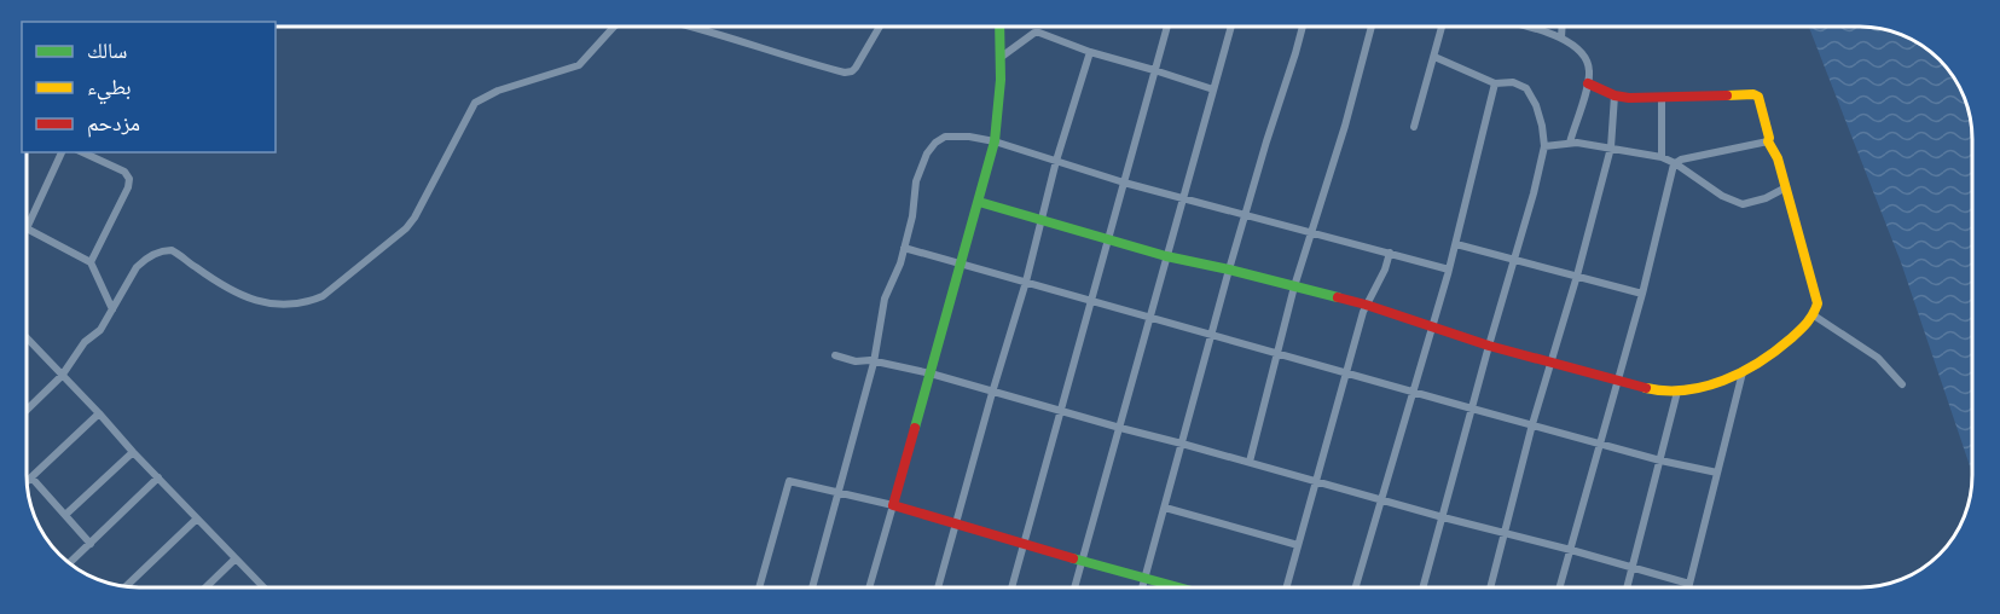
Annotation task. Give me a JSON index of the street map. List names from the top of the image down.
{
  "legend": ["سالك", "بطيء", "مزدحم"]
}
